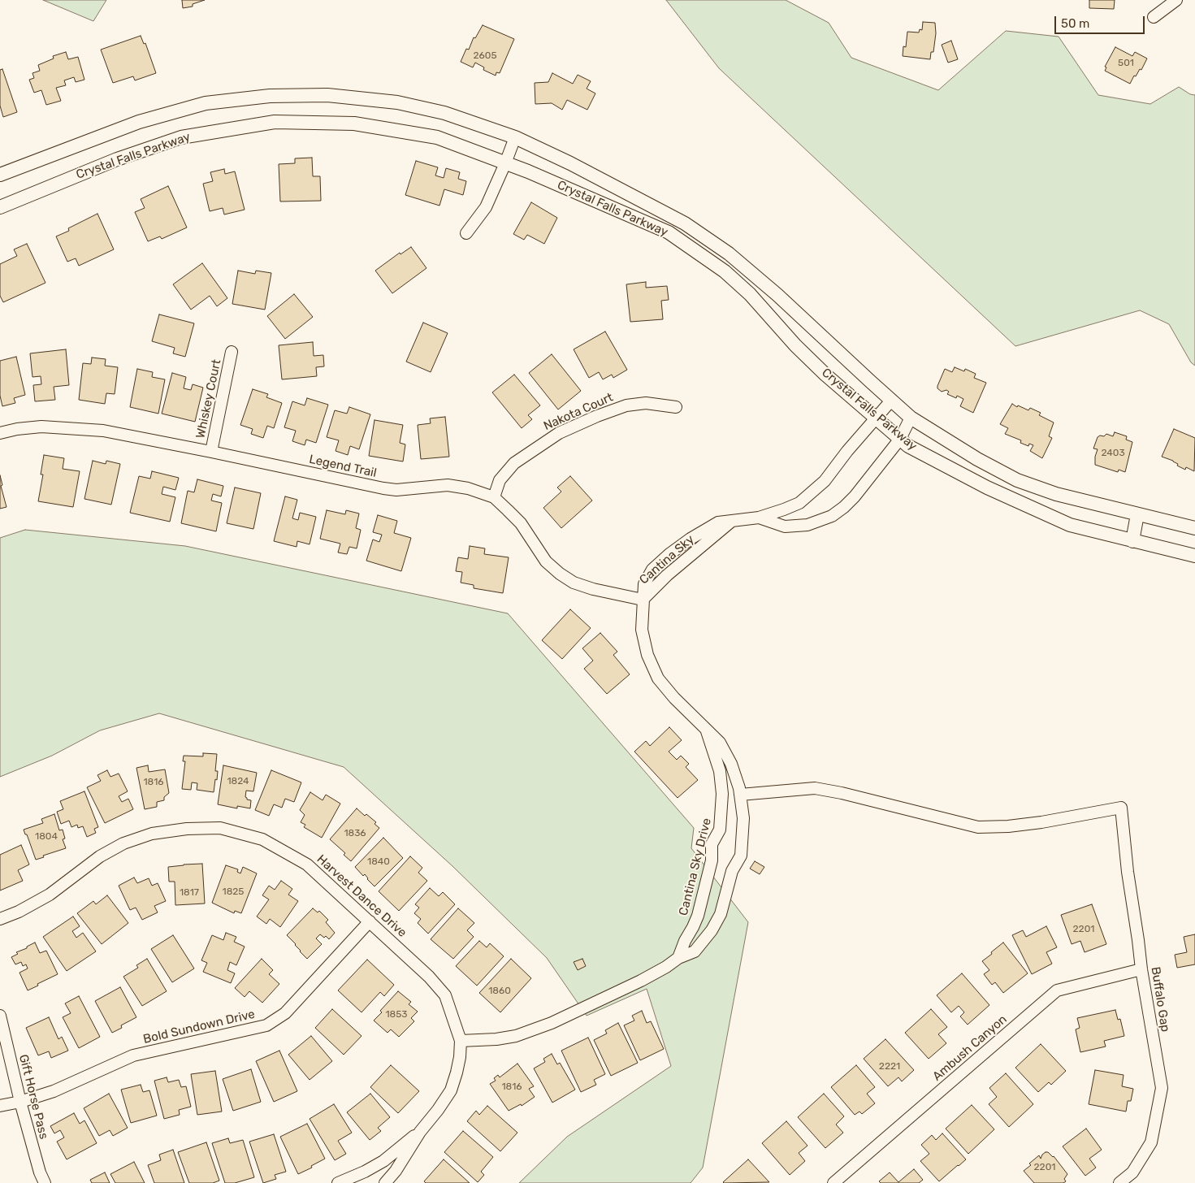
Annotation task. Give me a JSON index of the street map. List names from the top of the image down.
{
  "streets": {
    "street": [
      "Crystal Falls Parkway",
      "Whiskey Court",
      "Nakota Court",
      "Legend Trail",
      "Cantina Sky",
      "Cantina Sky Drive",
      "Harvest Dance Drive",
      "Buffalo Gap",
      "Bold Sundown Drive",
      "Ambush Canyon",
      "Gift Horse Pass"
    ]
  },
  "crossings": [
    ["Crystal Falls Parkway", "Cantina Sky"],
    ["Whiskey Court", "Legend Trail"],
    ["Nakota Court", "Legend Trail"],
    ["Legend Trail", "Cantina Sky"],
    ["Legend Trail", "Cantina Sky Drive"],
    ["Cantina Sky", "Cantina Sky Drive"],
    ["Cantina Sky Drive", "Harvest Dance Drive"],
    ["Cantina Sky Drive", "Buffalo Gap"],
    ["Harvest Dance Drive", "Bold Sundown Drive"],
    ["Buffalo Gap", "Ambush Canyon"],
    ["Bold Sundown Drive", "Gift Horse Pass"]
  ],
  "house_numbers": [
    "2605",
    "501",
    "2403",
    "1824",
    "1816",
    "1836",
    "1804",
    "1840",
    "1825",
    "1817",
    "2201",
    "1860",
    "1853",
    "2221",
    "1816",
    "2201"
  ],
  "scale_bar": "50 m"
}
